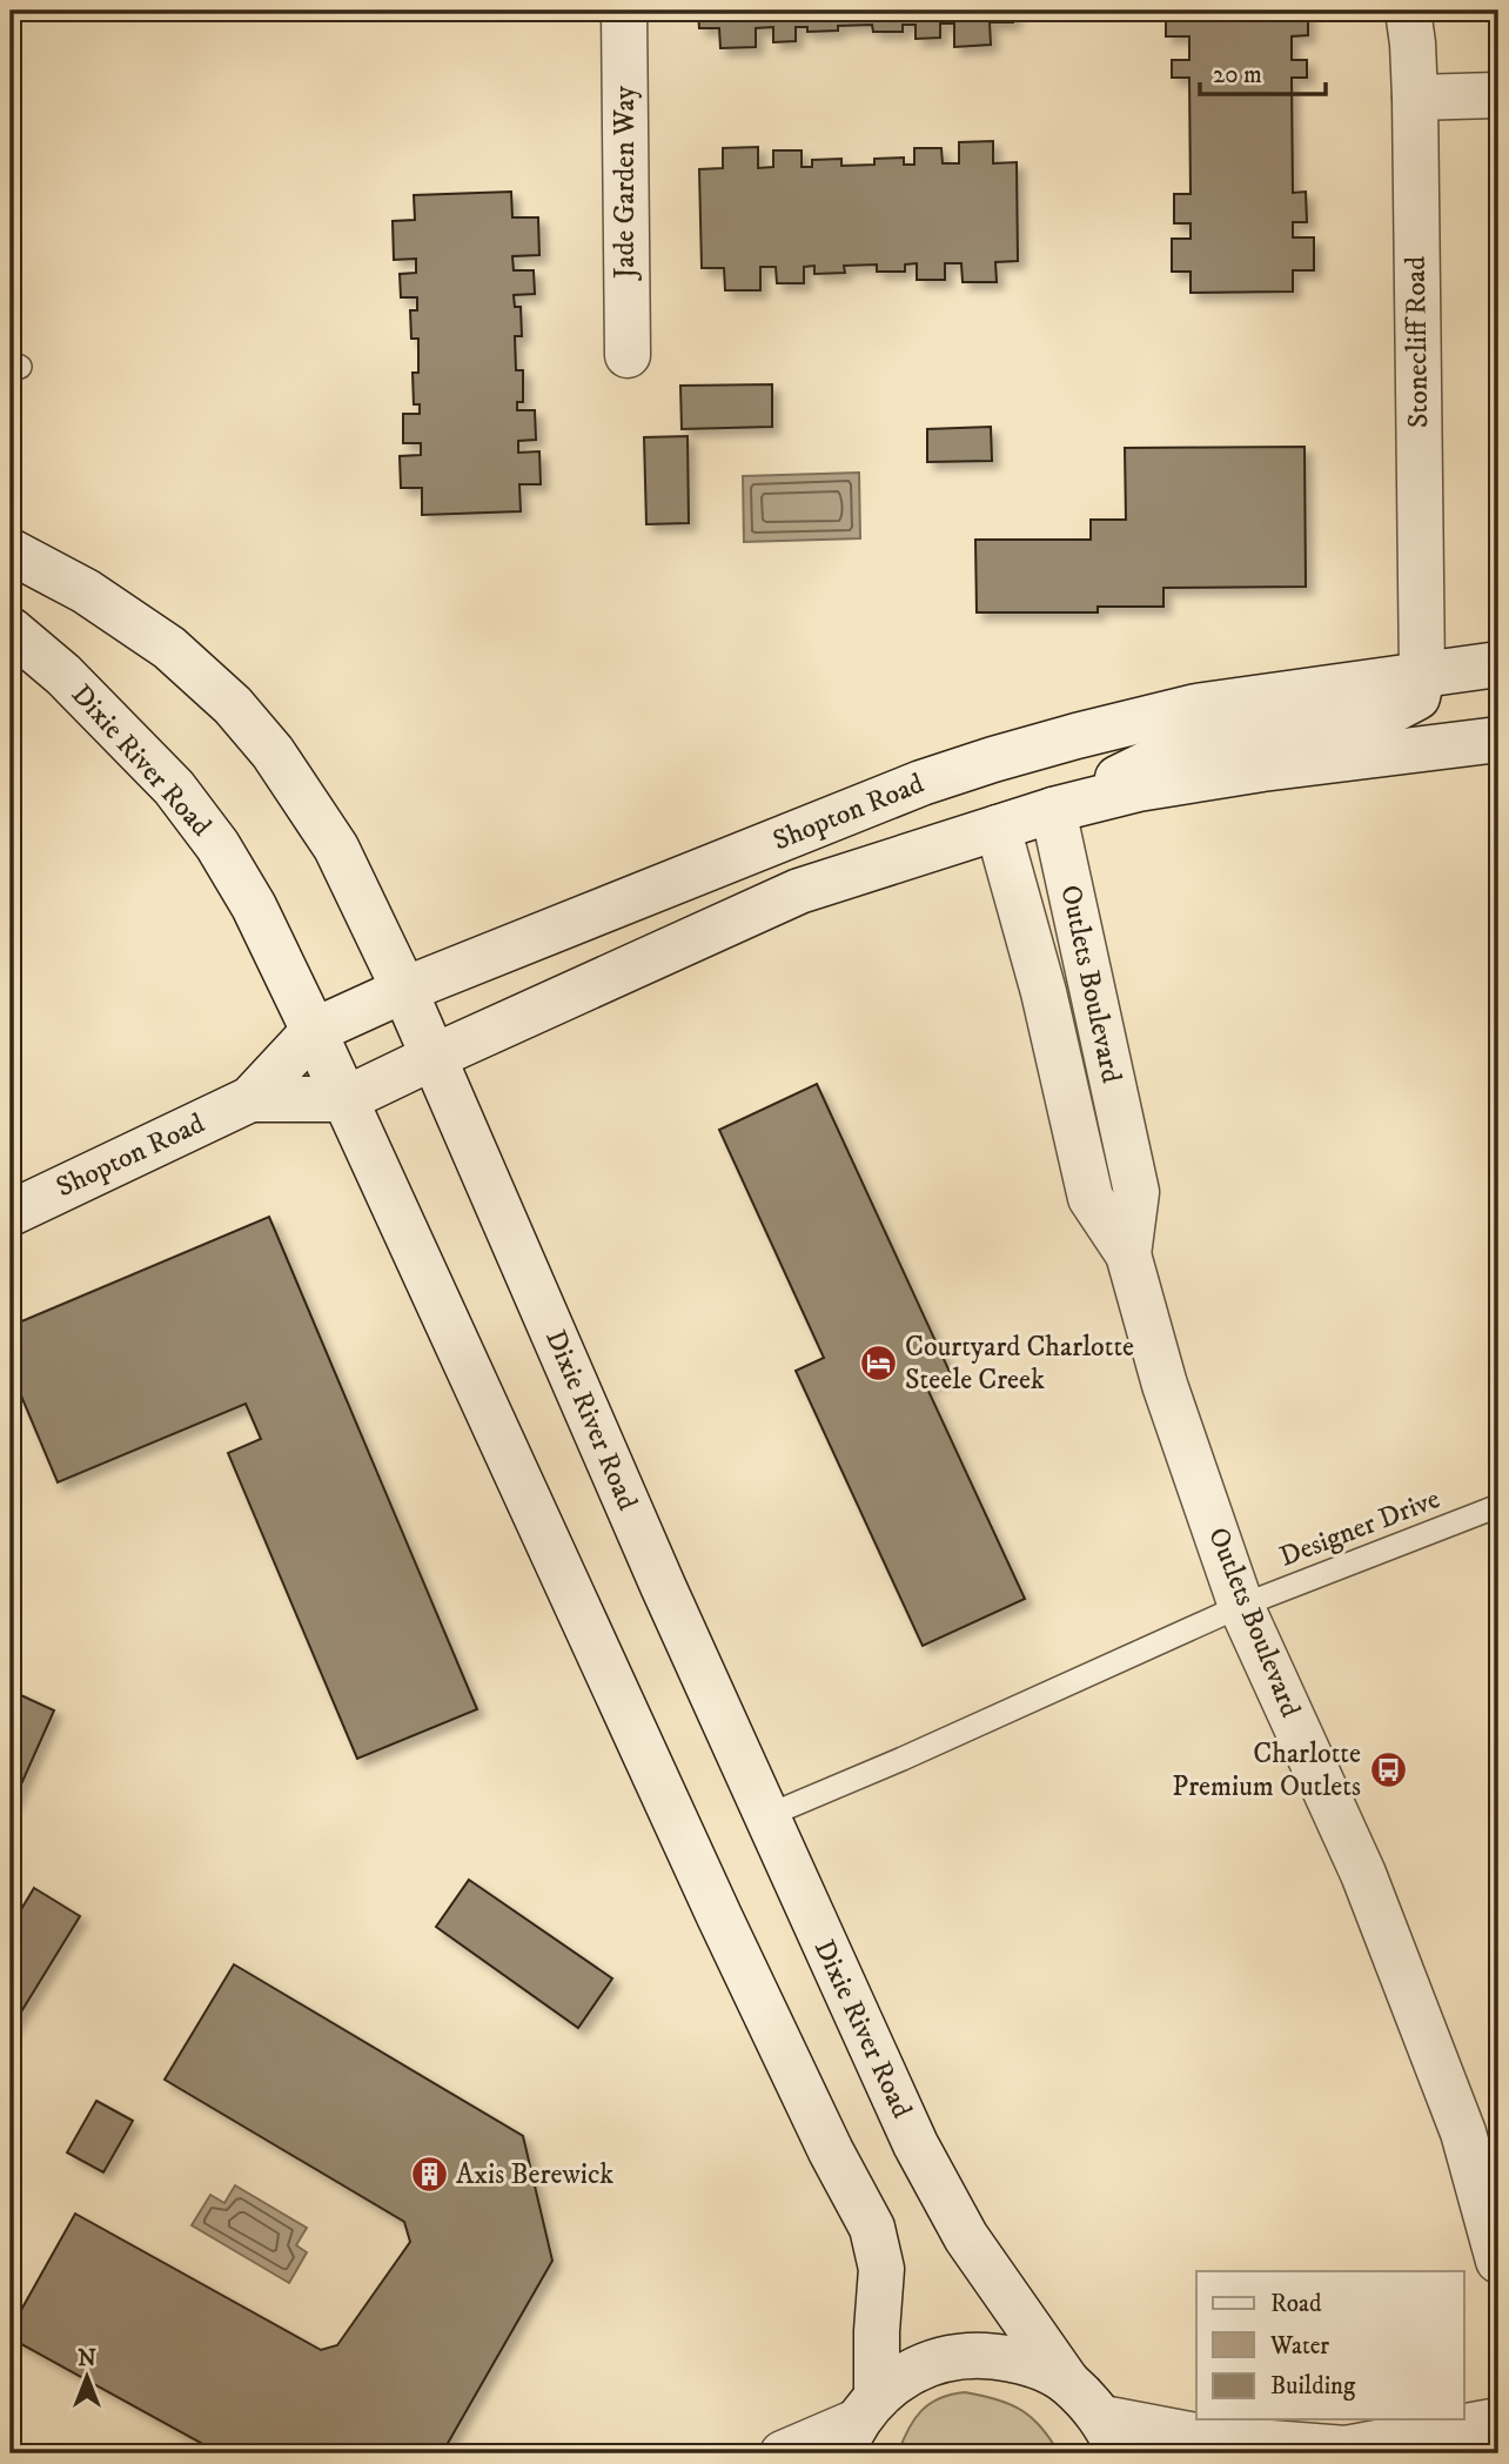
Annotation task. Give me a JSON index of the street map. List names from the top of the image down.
{
  "streets": {
    "street": [
      "Jade Garden Way",
      "Stonecliff Road",
      "Dixie River Road",
      "Shopton Road",
      "Outlets Boulevard"
    ],
    "lane": ["Designer Drive"]
  },
  "crossings": [
    ["Stonecliff Road", "Shopton Road"],
    ["Dixie River Road", "Shopton Road"],
    ["Dixie River Road", "Designer Drive"],
    ["Shopton Road", "Outlets Boulevard"],
    ["Outlets Boulevard", "Designer Drive"]
  ],
  "places": {
    "hotel": ["Courtyard Charlotte Steele Creek"],
    "bus stop": ["Charlotte Premium Outlets"],
    "building": ["Axis Berewick"]
  },
  "legend": ["Road", "Water", "Building"],
  "scale_bar": "20 m",
  "north": "top"
}
